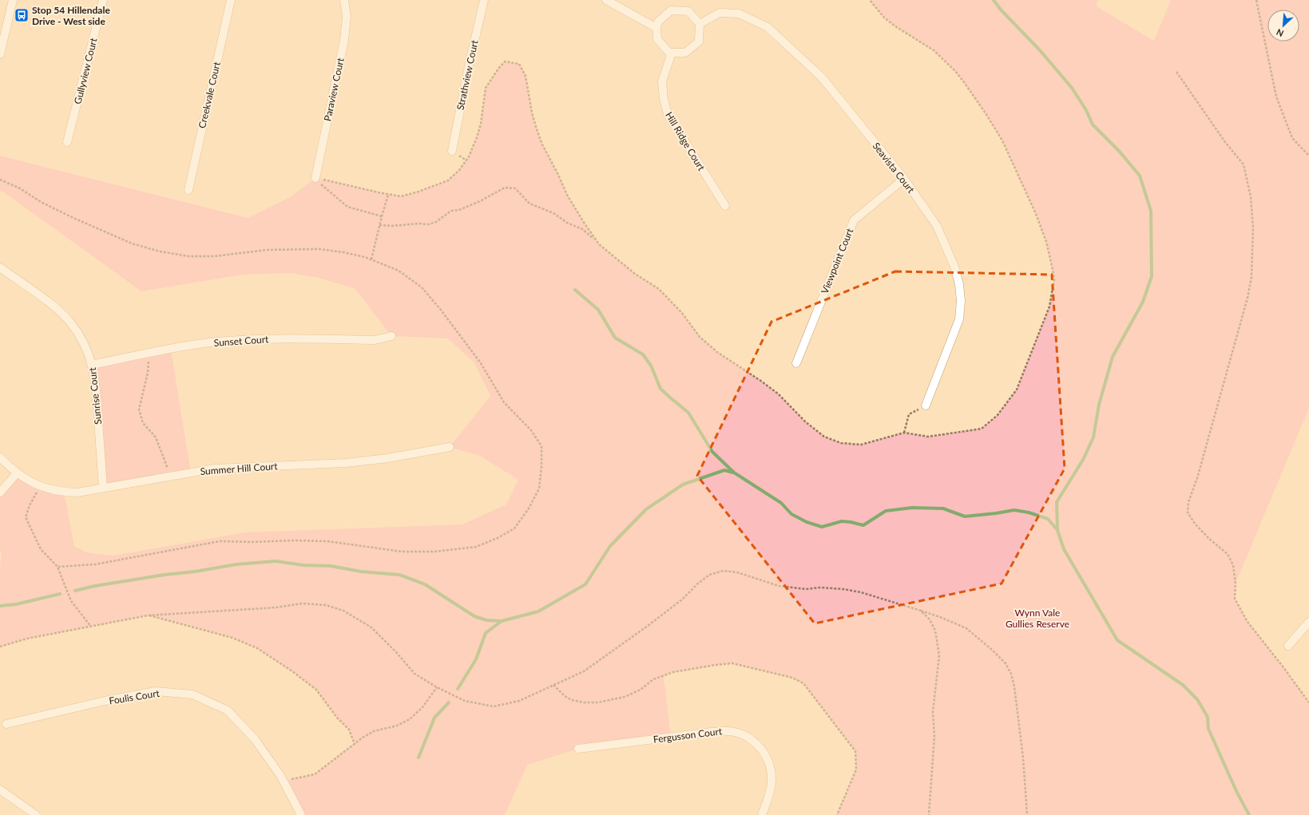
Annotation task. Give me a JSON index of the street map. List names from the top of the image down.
{
  "streets": {
    "street": [
      "Gullyview Court",
      "Strathview Court",
      "Paraview Court",
      "Creekvale Court",
      "Hill Ridge Court",
      "Seavista Court",
      "Viewpoint Court",
      "Sunset Court",
      "Sunrise Court",
      "Summer Hill Court",
      "Foulis Court",
      "Fergusson Court"
    ]
  },
  "crossings": [
    ["Hill Ridge Court", "Seavista Court"],
    ["Seavista Court", "Viewpoint Court"],
    ["Sunset Court", "Sunrise Court"],
    ["Sunrise Court", "Summer Hill Court"]
  ],
  "parks": ["Wynn Vale Gullies Reserve"],
  "places": {
    "bus stop": ["Stop 54 Hillendale Drive - West side"]
  },
  "north": "bottom left"
}
